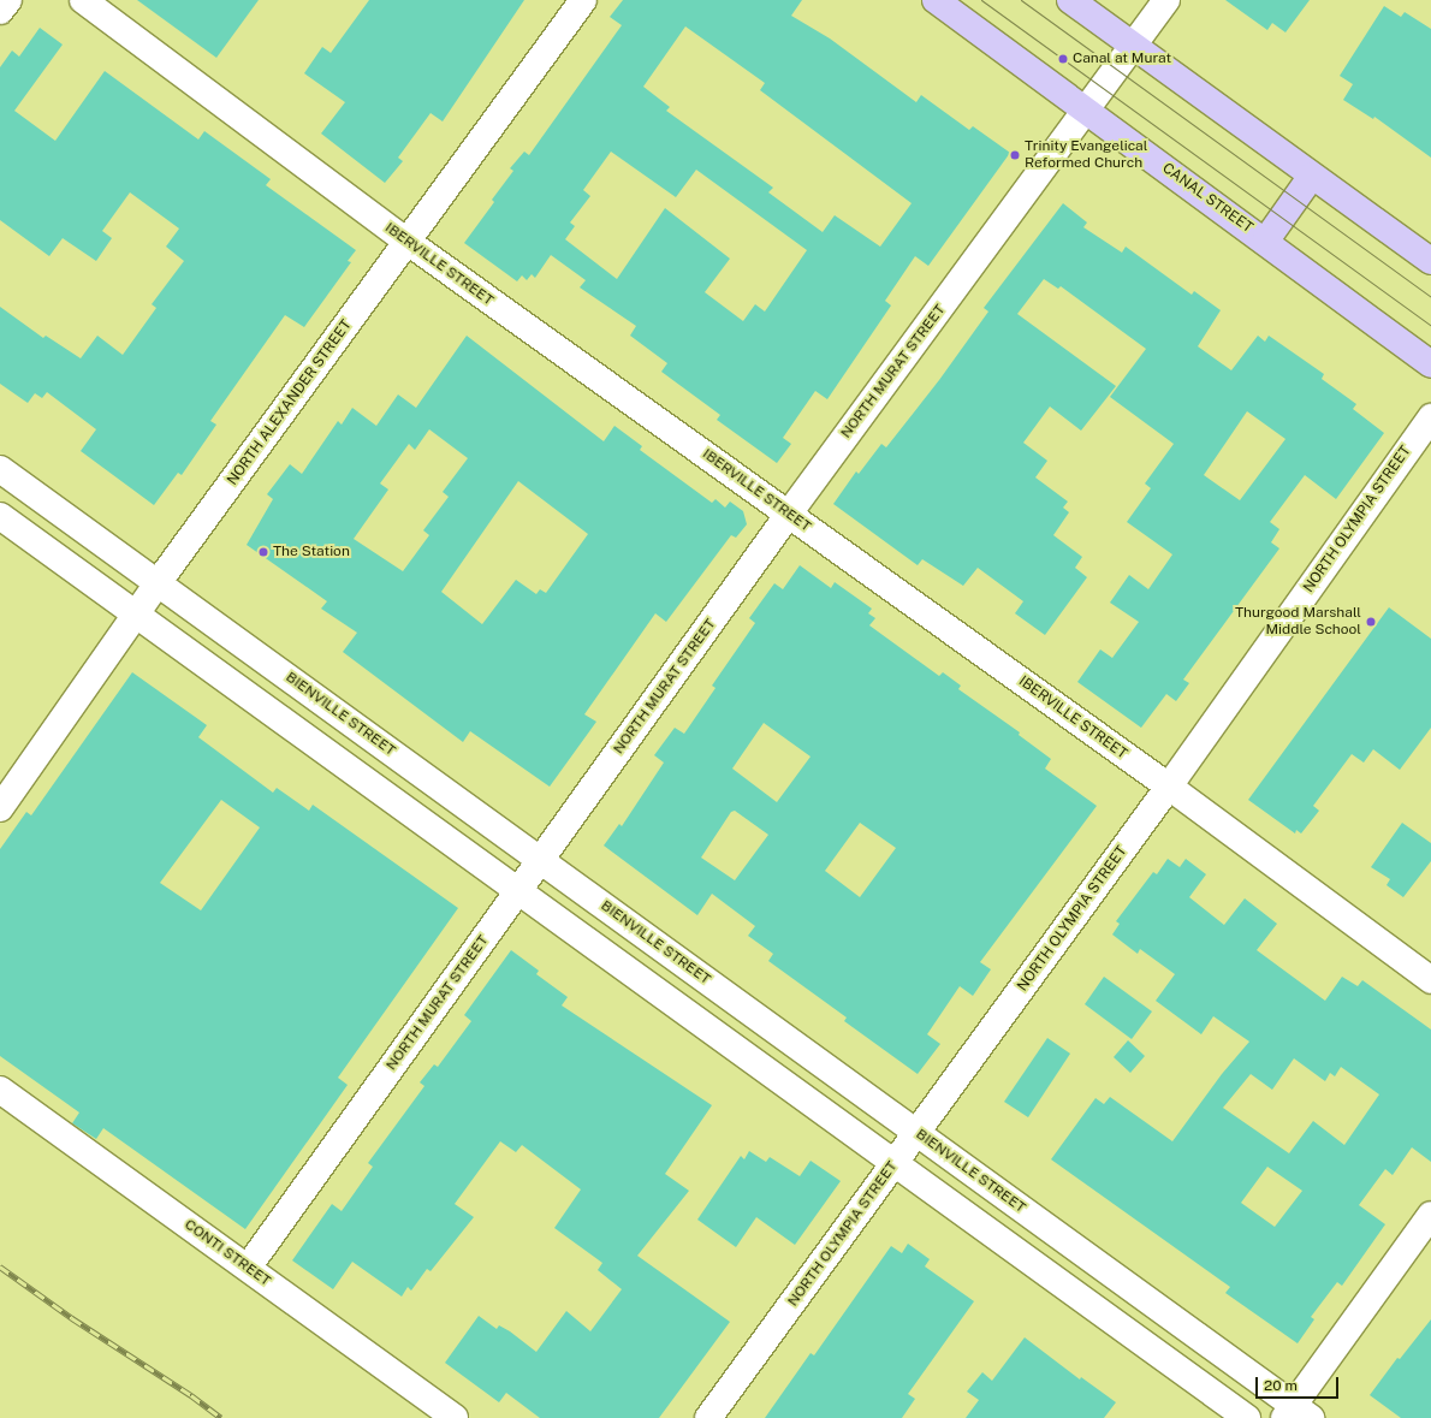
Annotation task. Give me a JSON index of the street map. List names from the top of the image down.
{
  "streets": {
    "main road": ["CANAL STREET"],
    "street": [
      "IBERVILLE STREET",
      "NORTH MURAT STREET",
      "NORTH ALEXANDER STREET",
      "NORTH OLYMPIA STREET",
      "BIENVILLE STREET",
      "CONTI STREET"
    ]
  },
  "crossings": [
    ["CANAL STREET", "NORTH MURAT STREET"],
    ["IBERVILLE STREET", "NORTH MURAT STREET"],
    ["IBERVILLE STREET", "NORTH ALEXANDER STREET"],
    ["IBERVILLE STREET", "NORTH OLYMPIA STREET"],
    ["NORTH MURAT STREET", "BIENVILLE STREET"],
    ["NORTH MURAT STREET", "CONTI STREET"],
    ["NORTH ALEXANDER STREET", "BIENVILLE STREET"],
    ["NORTH OLYMPIA STREET", "BIENVILLE STREET"]
  ],
  "places": [
    "Canal at Murat",
    "Trinity Evangelical Reformed Church",
    "The Station",
    "Thurgood Marshall Middle School"
  ],
  "scale_bar": "20 m"
}
